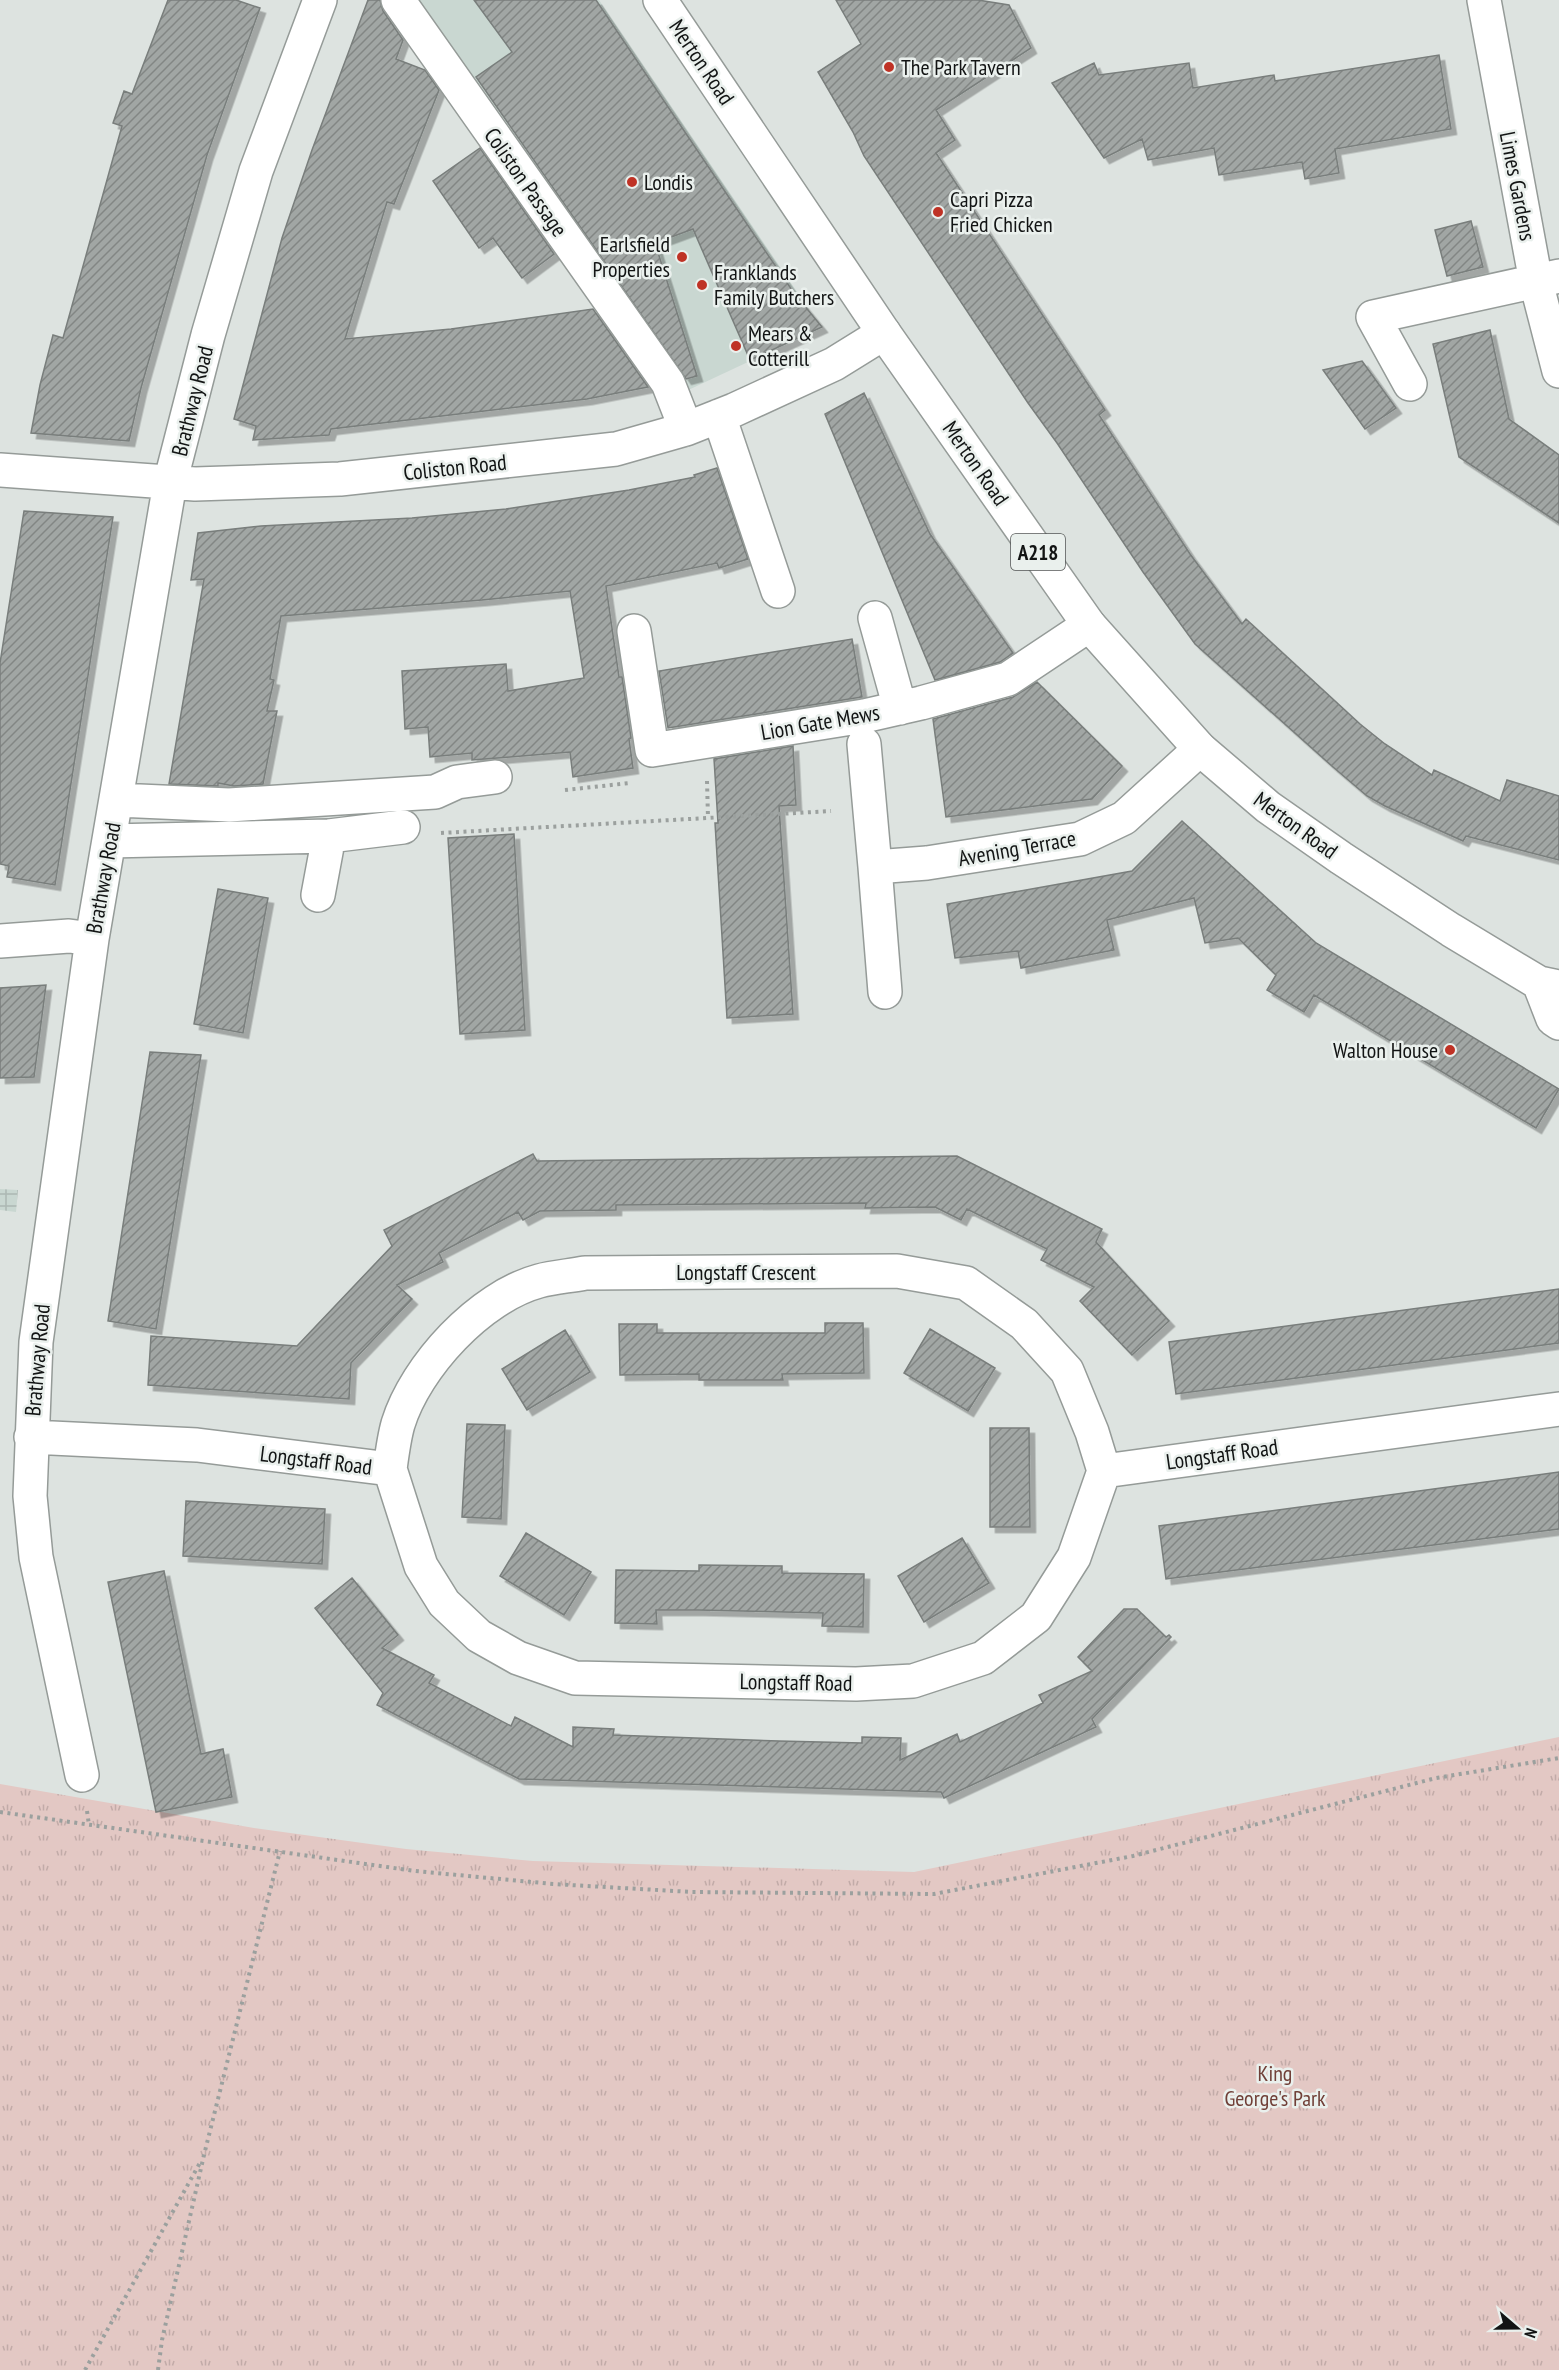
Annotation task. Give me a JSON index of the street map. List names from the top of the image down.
{
  "streets": {
    "street": [
      "Merton Road",
      "Coliston Passage",
      "Limes Gardens",
      "Brathway Road",
      "Coliston Road",
      "A218",
      "Lion Gate Mews",
      "Avening Terrace",
      "Longstaff Crescent",
      "Longstaff Road"
    ]
  },
  "crossings": [
    ["Merton Road", "Coliston Road"],
    ["Merton Road", "Lion Gate Mews"],
    ["Merton Road", "Avening Terrace"],
    ["Coliston Passage", "Coliston Road"],
    ["Brathway Road", "Coliston Road"],
    ["Brathway Road", "Longstaff Road"],
    ["Longstaff Crescent", "Longstaff Road"]
  ],
  "parks": ["King George's Park"],
  "places": [
    "The Park Tavern",
    "Londis",
    "Capri Pizza Fried Chicken",
    "Earlsfield Properties",
    "Franklands Family Butchers",
    "Mears & Cotterill",
    "Walton House"
  ],
  "north": "right"
}
